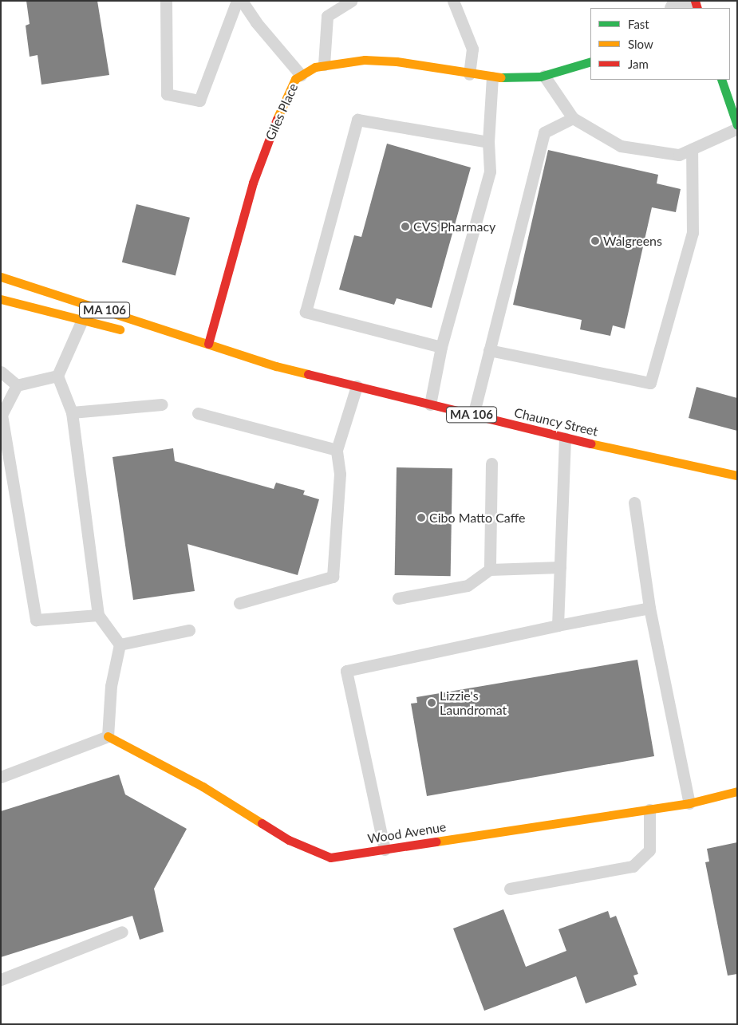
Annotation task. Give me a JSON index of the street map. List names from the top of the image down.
{
  "streets": {
    "street": [
      "Giles Place",
      "MA 106",
      "Chauncy Street",
      "Wood Avenue"
    ]
  },
  "crossings": [
    ["Giles Place", "Chauncy Street"]
  ],
  "places": [
    "CVS Pharmacy",
    "Walgreens",
    "Cibo Matto Caffe",
    "Lizzie's Laundromat"
  ],
  "legend": ["Fast", "Slow", "Jam"]
}
